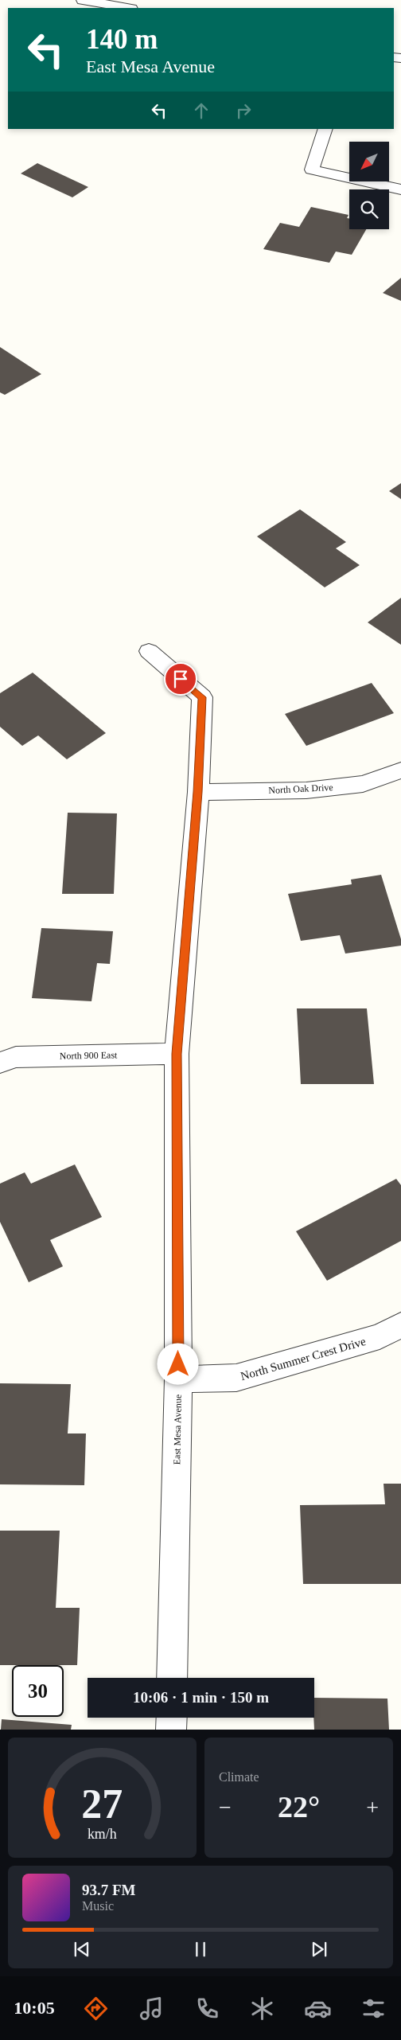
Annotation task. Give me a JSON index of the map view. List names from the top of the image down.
{
  "streets": {
    "street": [
      "North Oak Drive",
      "North 900 East",
      "North Summer Crest Drive",
      "East Mesa Avenue"
    ]
  },
  "crossings": [
    ["North Oak Drive", "East Mesa Avenue"],
    ["North 900 East", "East Mesa Avenue"],
    ["North Summer Crest Drive", "East Mesa Avenue"]
  ],
  "north": "bottom left",
  "page": {
    "turn": ["140 m", "East Mesa Avenue"],
    "limit": "30",
    "trip": "10:06 · 1 min · 150 m",
    "tile": "Climate",
    "heat": ["−", "22°", "+"],
    "song": ["93.7 FM", "Music"],
    "tabs": "10:05",
    "gauge": ["27", "km/h"]
  }
}
